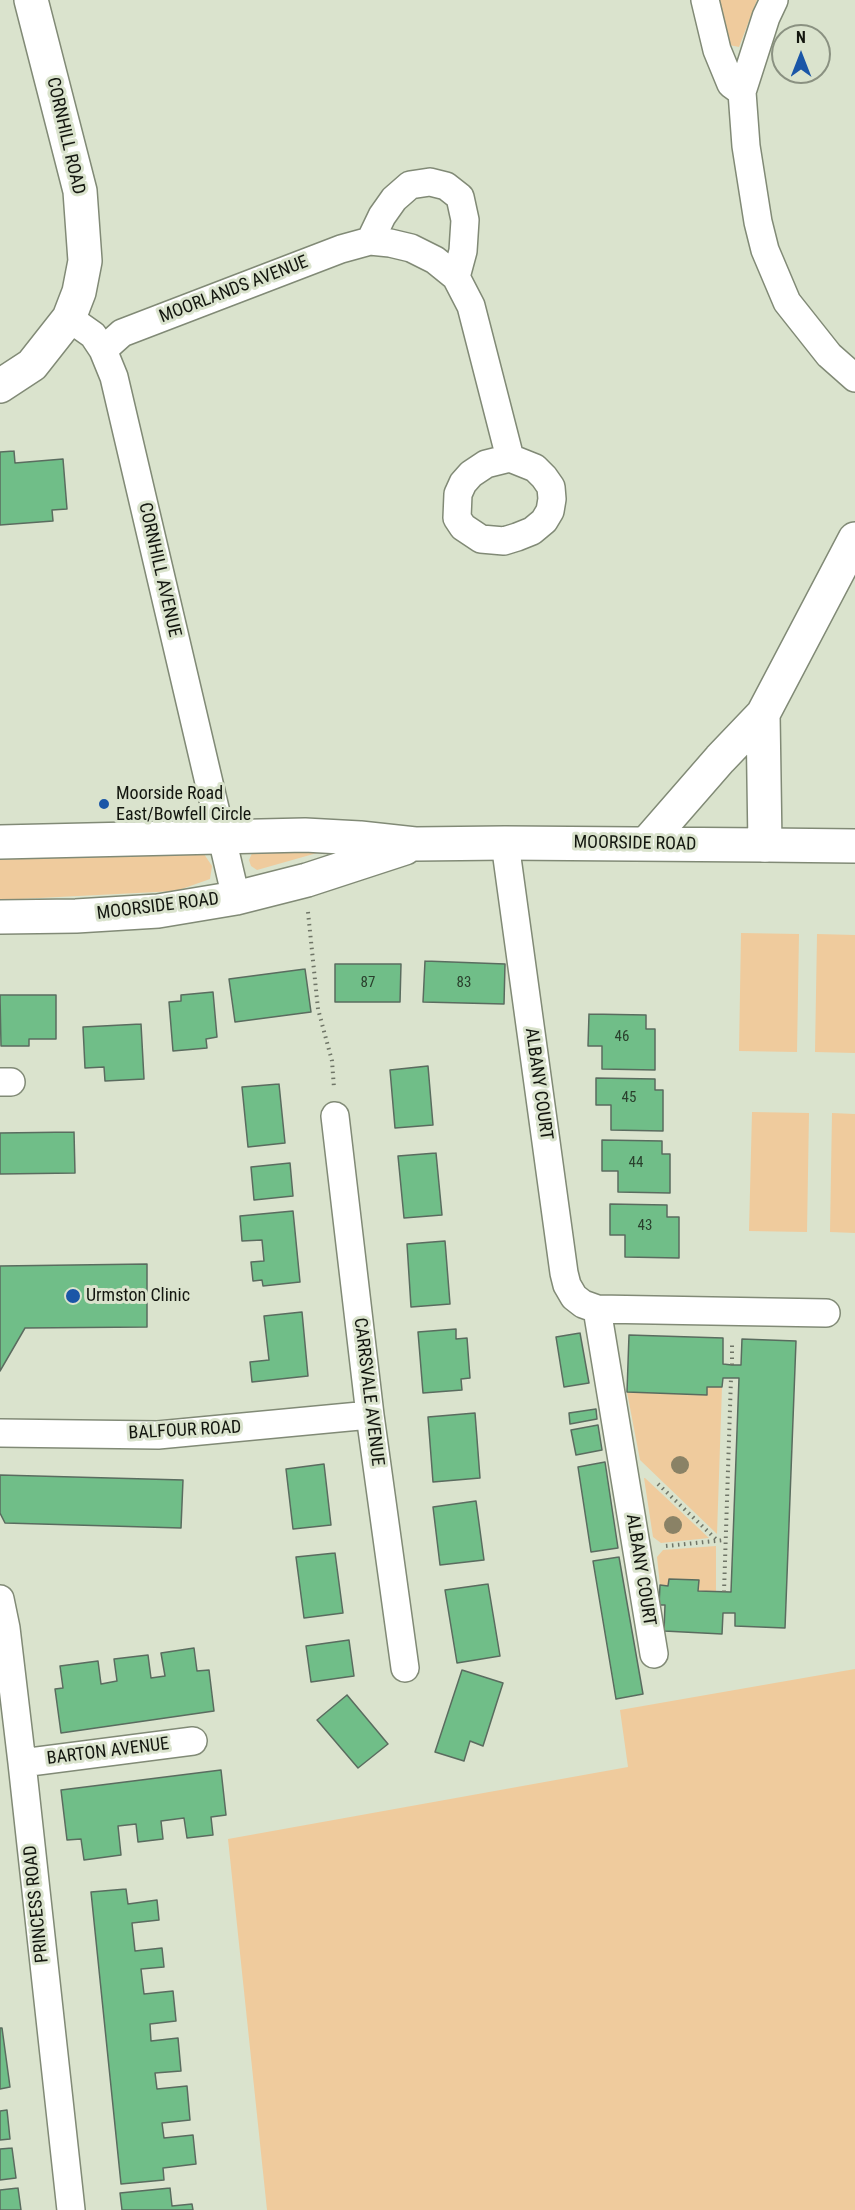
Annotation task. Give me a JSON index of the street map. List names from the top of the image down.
{
  "streets": {
    "main road": ["CORNHILL ROAD", "MOORSIDE ROAD"],
    "street": [
      "MOORLANDS AVENUE",
      "CORNHILL AVENUE",
      "ALBANY COURT",
      "CARRSVALE AVENUE",
      "BALFOUR ROAD",
      "BARTON AVENUE",
      "PRINCESS ROAD"
    ]
  },
  "crossings": [
    ["CORNHILL ROAD", "CORNHILL AVENUE"],
    ["MOORLANDS AVENUE", "CORNHILL AVENUE"],
    ["CORNHILL AVENUE", "MOORSIDE ROAD"],
    ["MOORSIDE ROAD", "ALBANY COURT"],
    ["CARRSVALE AVENUE", "BALFOUR ROAD"],
    ["BARTON AVENUE", "PRINCESS ROAD"]
  ],
  "places": ["Moorside Road East/Bowfell Circle", "Urmston Clinic"],
  "house_numbers": [
    "87",
    "83",
    "46",
    "45",
    "44",
    "43"
  ],
  "north": "top"
}
